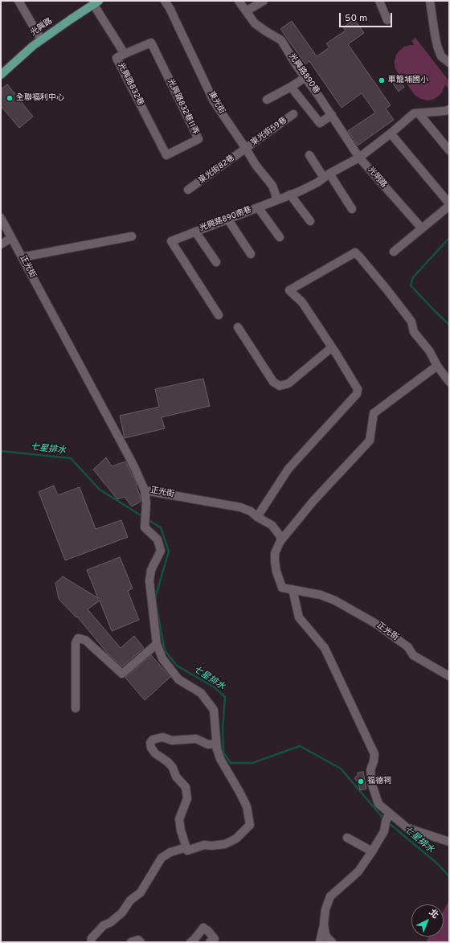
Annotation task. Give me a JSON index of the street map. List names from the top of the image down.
{
  "streets": {
    "main road": ["光興路"],
    "street": [
      "光興路890巷",
      "光興路832巷",
      "東光街",
      "光興路832巷11弄",
      "東光街59巷",
      "東光街82巷",
      "光明路",
      "光興路890南巷",
      "正光街"
    ]
  },
  "crossings": [
    ["光興路", "光興路832巷"],
    ["光興路890巷", "光明路"],
    ["光興路890巷", "光興路890南巷"],
    ["光興路832巷", "光興路832巷11弄"],
    ["東光街", "東光街59巷"],
    ["東光街", "東光街82巷"],
    ["東光街", "光興路890南巷"],
    ["東光街59巷", "東光街82巷"],
    ["光明路", "光興路890南巷"]
  ],
  "water": ["七星排水"],
  "places": ["車籠埔國小", "全聯福利中心", "福德祠"],
  "scale_bar": "50 m",
  "north": "top right"
}
